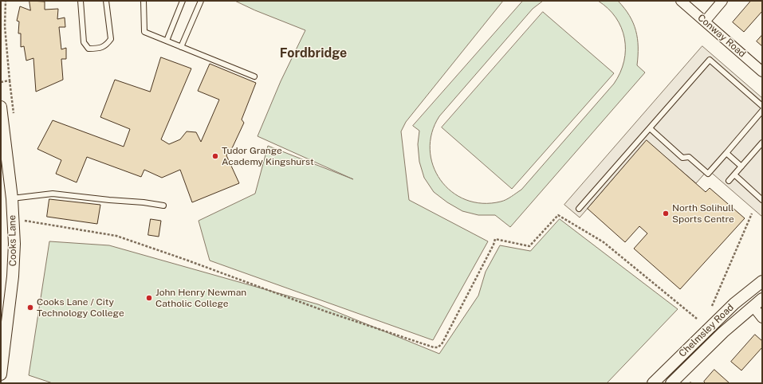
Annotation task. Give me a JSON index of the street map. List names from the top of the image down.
{
  "streets": {
    "street": ["Conway Road", "Cooks Lane", "Chelmsley Road"]
  },
  "districts": ["Fordbridge"],
  "places": [
    "Tudor Grange Academy Kingshurst",
    "North Solihull Sports Centre",
    "John Henry Newman Catholic College",
    "Cooks Lane / City Technology College"
  ]
}
